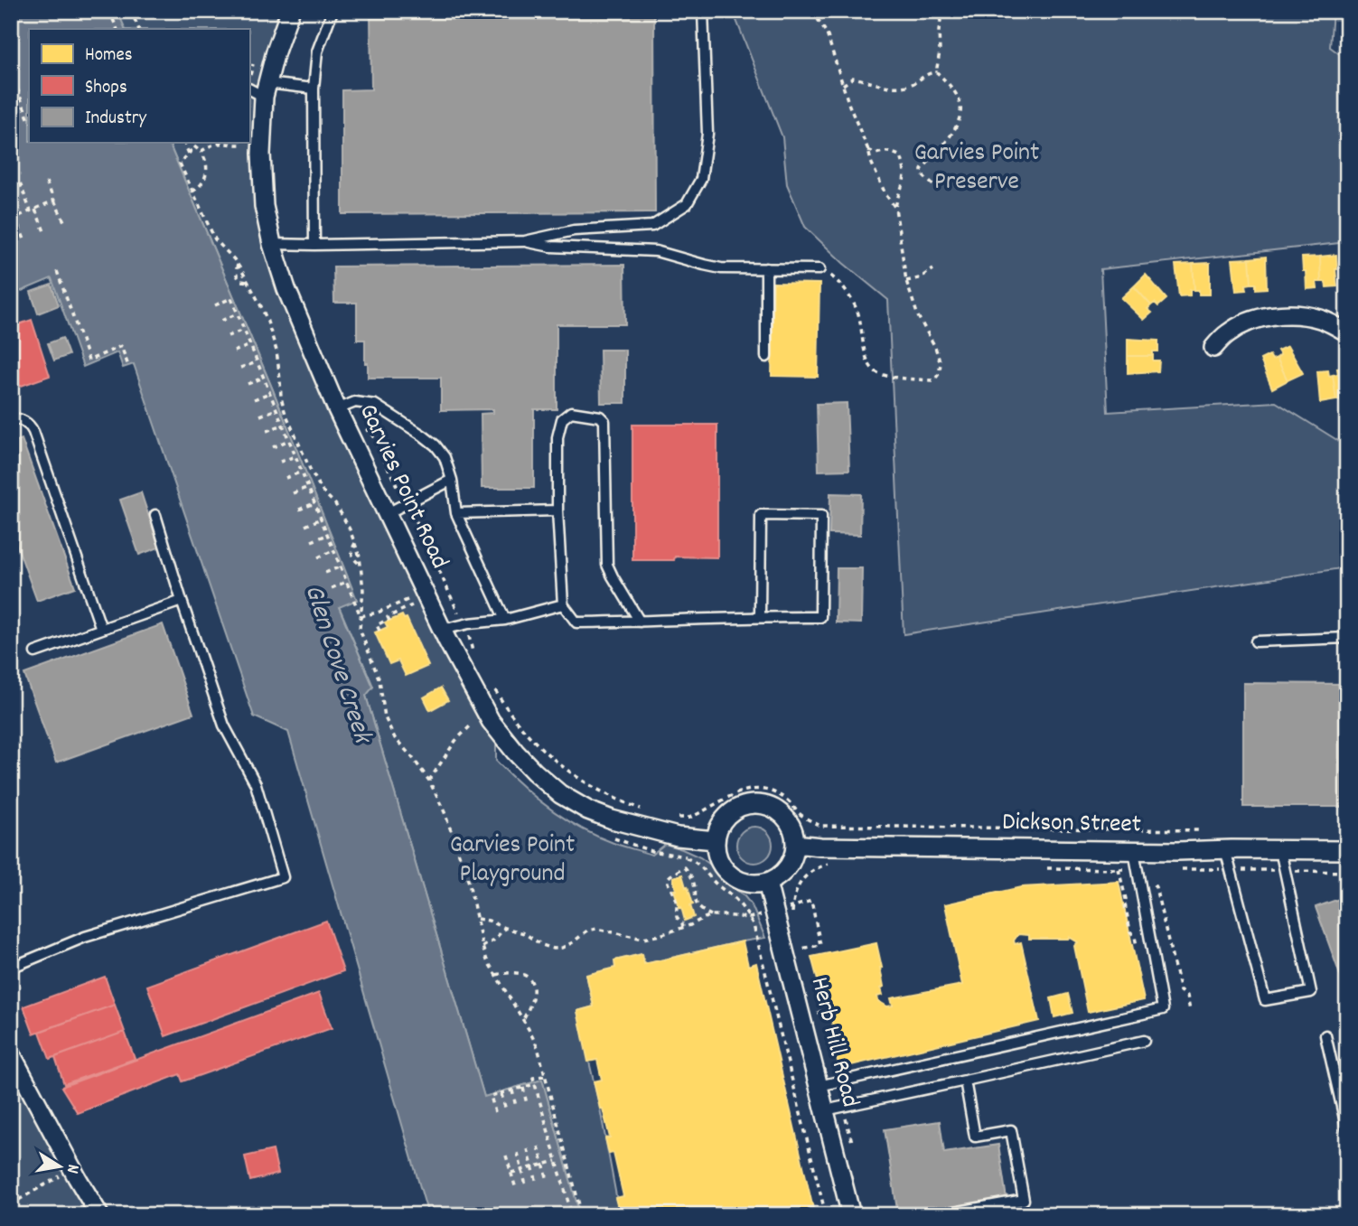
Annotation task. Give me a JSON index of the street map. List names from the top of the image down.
{
  "streets": {
    "street": ["Garvies Point Road", "Dickson Street", "Herb Hill Road"]
  },
  "crossings": [
    ["Garvies Point Road", "Dickson Street"],
    ["Garvies Point Road", "Herb Hill Road"],
    ["Dickson Street", "Herb Hill Road"]
  ],
  "water": ["Glen Cove Creek"],
  "parks": ["Garvies Point Preserve", "Garvies Point Playground"],
  "legend": ["Homes", "Shops", "Industry"],
  "north": "right"
}
